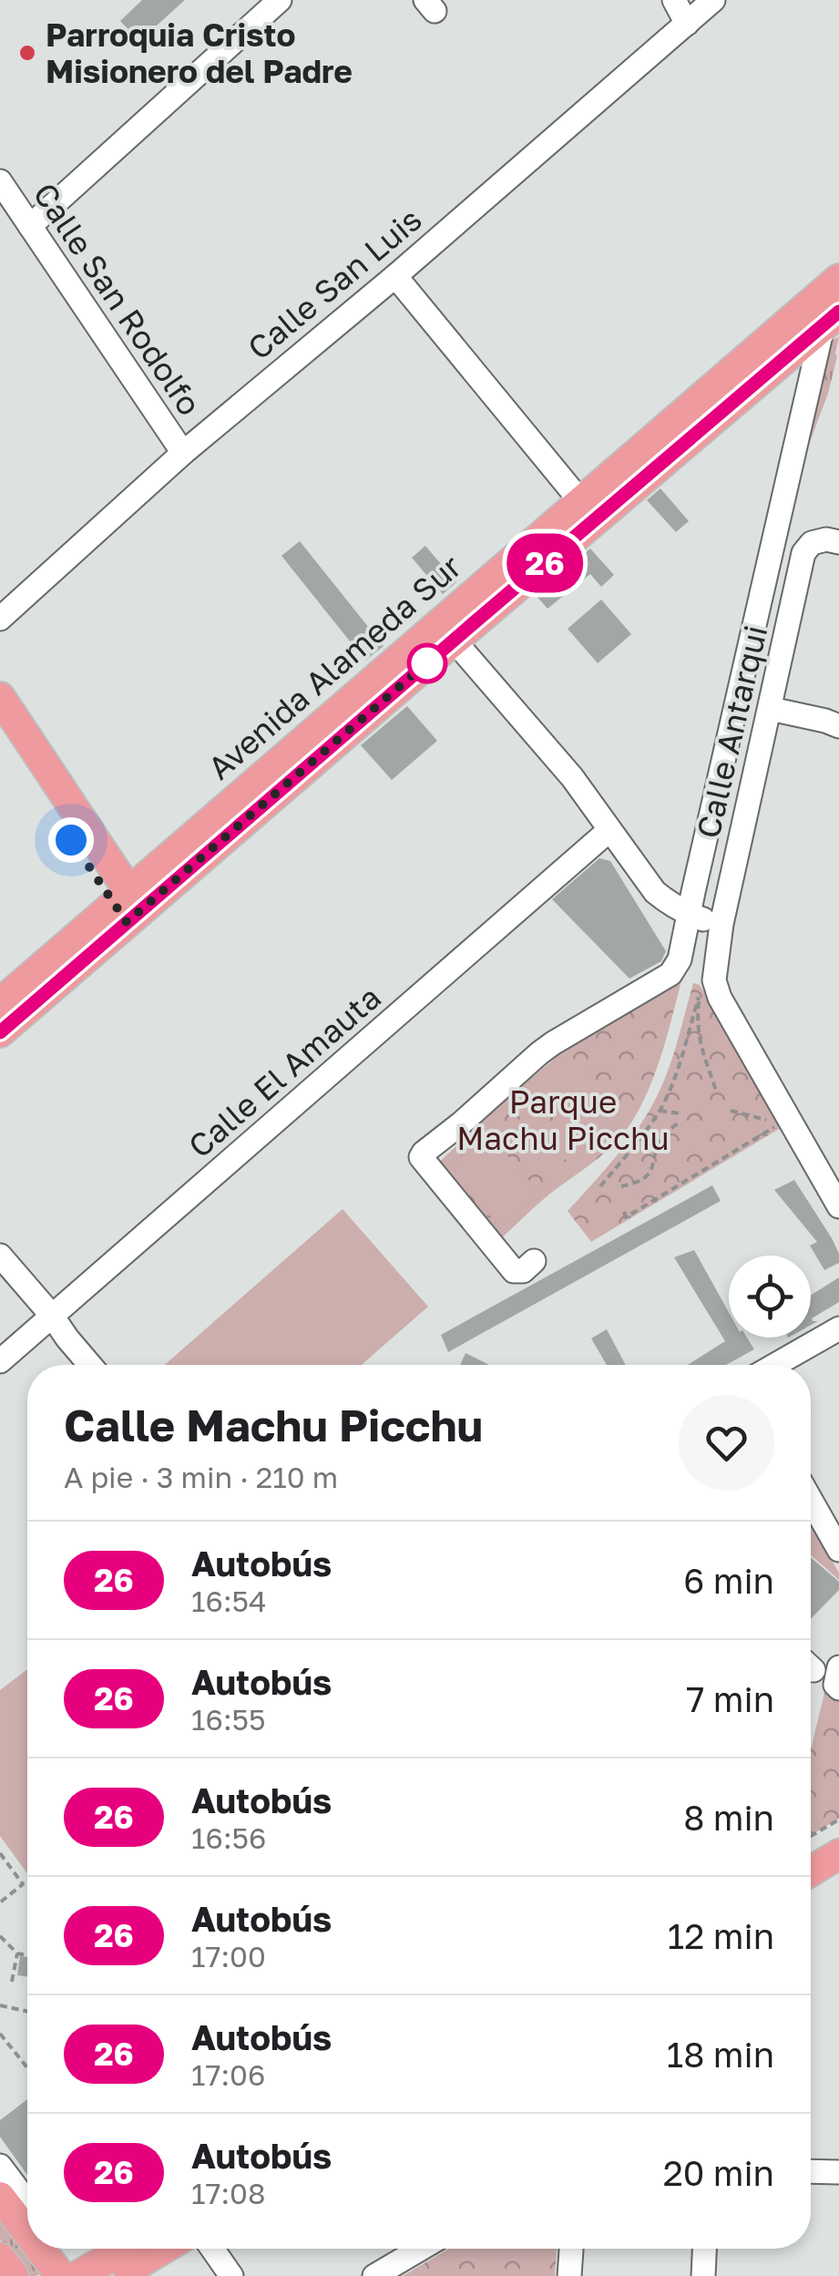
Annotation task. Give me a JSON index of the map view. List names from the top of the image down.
{
  "streets": {
    "main road": ["Avenida Alameda Sur"],
    "street": [
      "Calle San Luis",
      "Calle San Rodolfo",
      "Calle Antarqui",
      "Calle El Amauta"
    ]
  },
  "crossings": [
    ["Calle San Luis", "Calle San Rodolfo"]
  ],
  "parks": ["Parque Machu Picchu"],
  "places": ["Parroquia Cristo Misionero del Padre"],
  "lines": ["bus line 26"],
  "page": {
    "on_map": "26",
    "heading": ["Calle Machu Picchu", "A pie · 3 min · 210 m"],
    "list": [
      {
        "mark": "26",
        "name": "Autobús",
        "note": "16:54",
        "value": "6 min"
      },
      {
        "mark": "26",
        "name": "Autobús",
        "note": "16:55",
        "value": "7 min"
      },
      {
        "mark": "26",
        "name": "Autobús",
        "note": "16:56",
        "value": "8 min"
      },
      {
        "mark": "26",
        "name": "Autobús",
        "note": "17:00",
        "value": "12 min"
      },
      {
        "mark": "26",
        "name": "Autobús",
        "note": "17:06",
        "value": "18 min"
      },
      {
        "mark": "26",
        "name": "Autobús",
        "note": "17:08",
        "value": "20 min"
      }
    ]
  }
}
